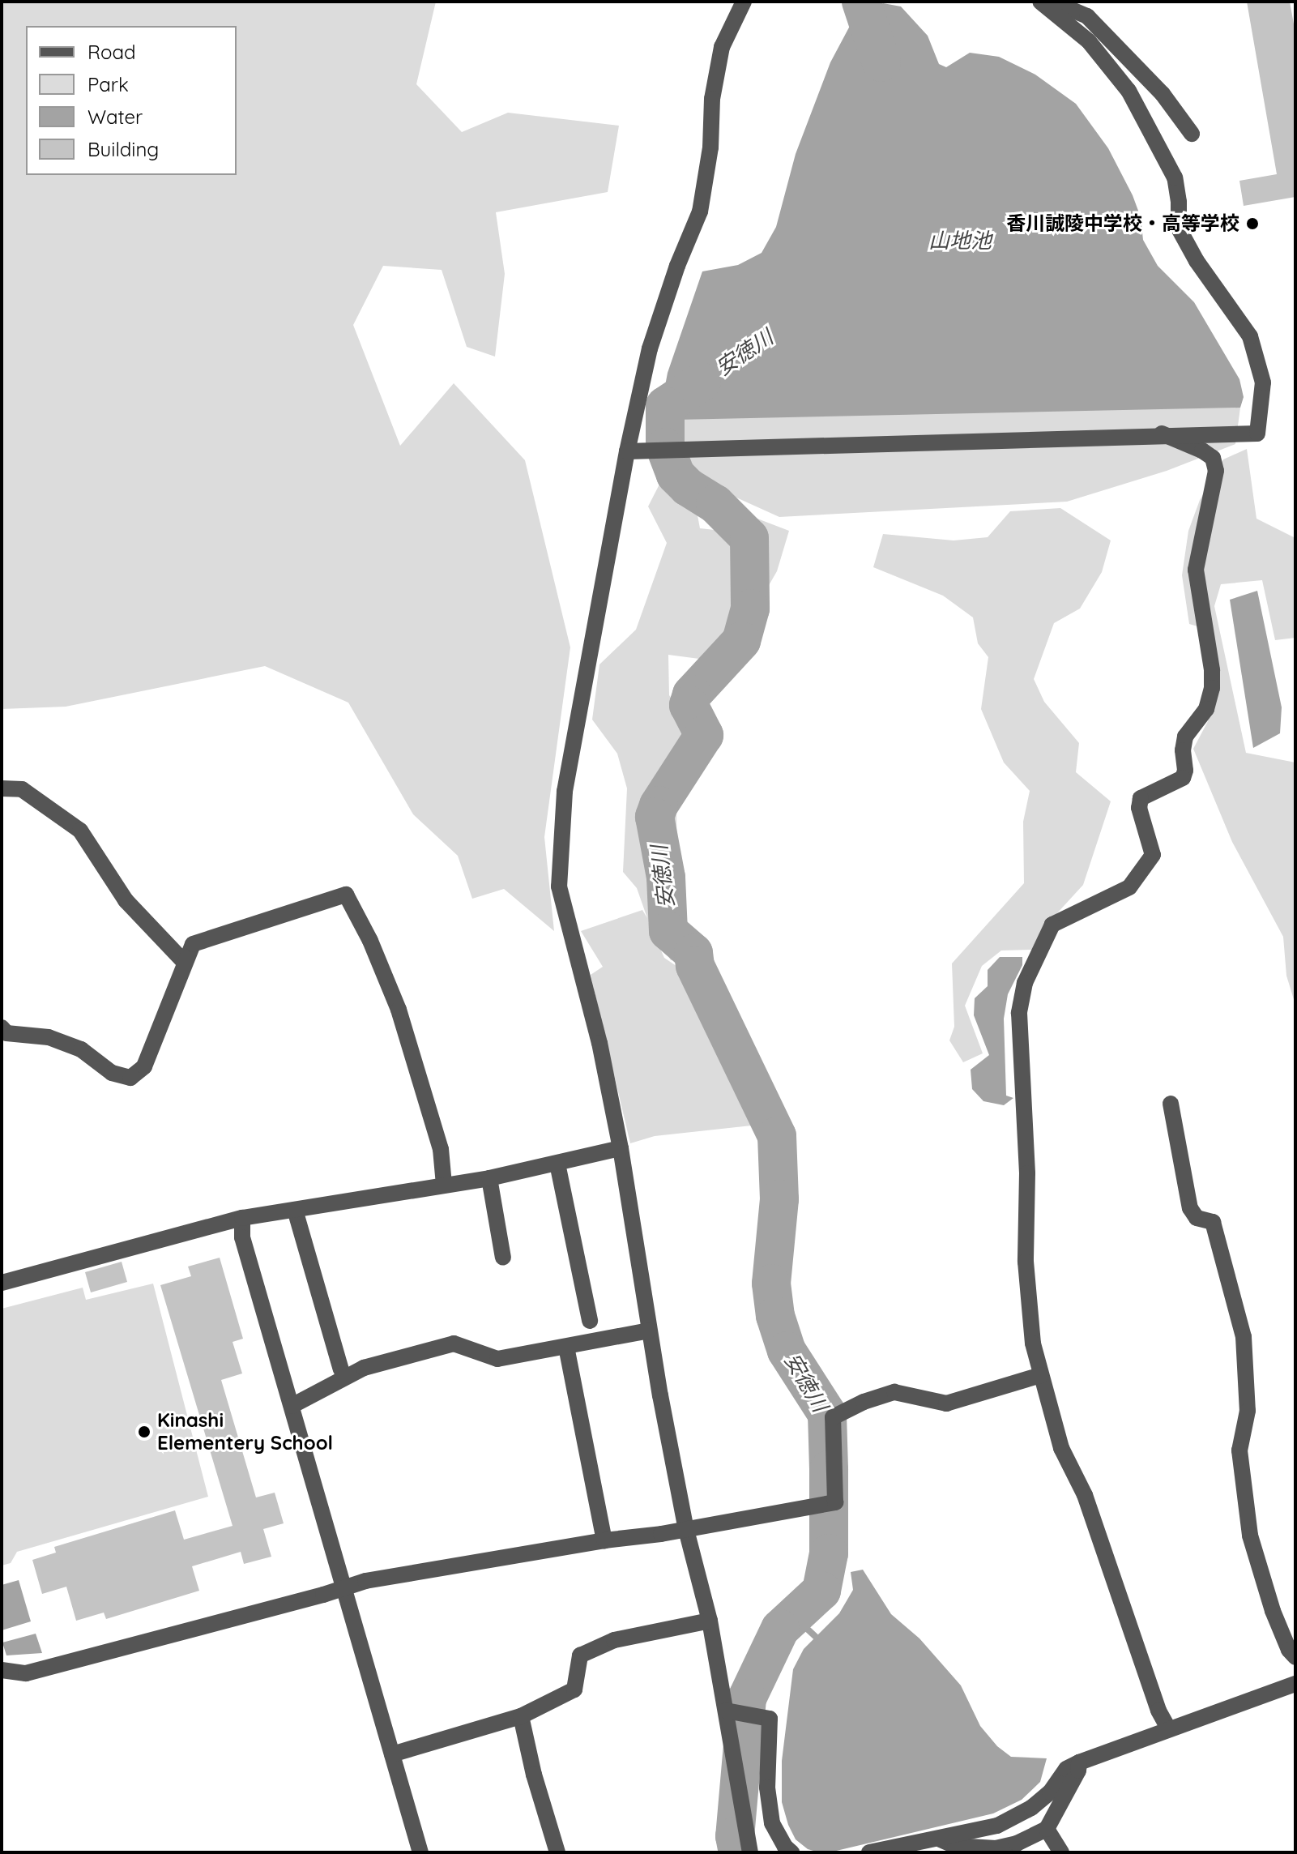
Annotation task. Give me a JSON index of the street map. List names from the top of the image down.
{
  "water": ["山地池", "安徳川"],
  "places": ["香川誠陵中学校・高等学校", "Kinashi Elementery School"],
  "legend": [
    "Road",
    "Park",
    "Water",
    "Building"
  ]
}
